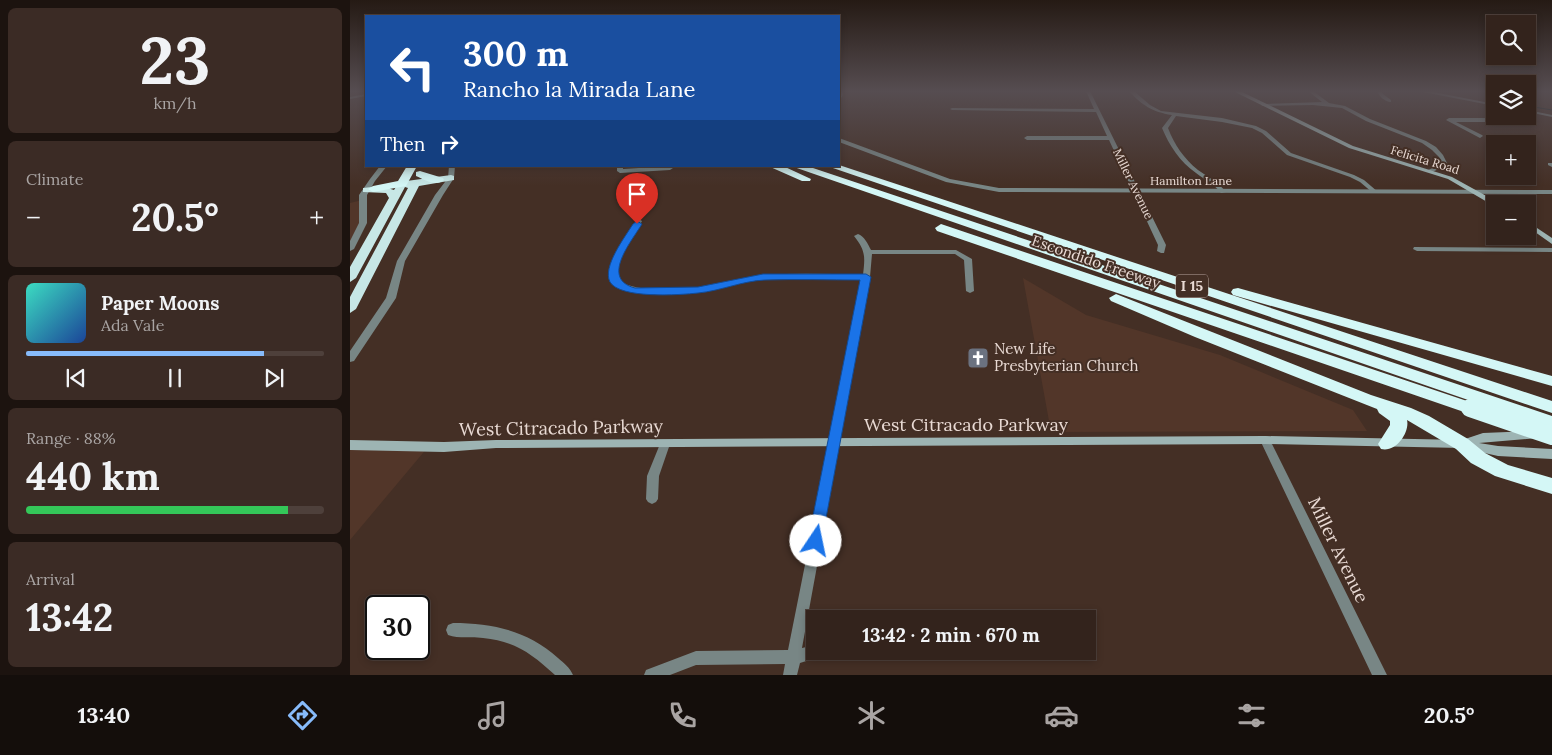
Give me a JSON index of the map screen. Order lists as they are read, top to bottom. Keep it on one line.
{"streets":{"highway":["Escondido Freeway","I 15"],"main road":["Felicita Road","West Citracado Parkway"],"street":["Hamilton Lane","Miller Avenue"]},"crossings":[["Felicita Road","Hamilton Lane"],["Hamilton Lane","Miller Avenue"],["Miller Avenue","West Citracado Parkway"],["Escondido Freeway","West Citracado Parkway"]],"places":{"church":["New Life Presbyterian Church"]},"page":{"tile":[["23","km/h"],"Climate",["Range · 88%","440 km"],["Arrival","13:42"]],"map_buttons":["+","−"],"turn":["300 m","Rancho la Mirada Lane"],"then":"Then","heat":["−","20.5°","+"],"song":["Paper Moons","Ada Vale"],"limit":"30","trip":"13:42 · 2 min · 670 m","tabs":["13:40","20.5°"]}}
